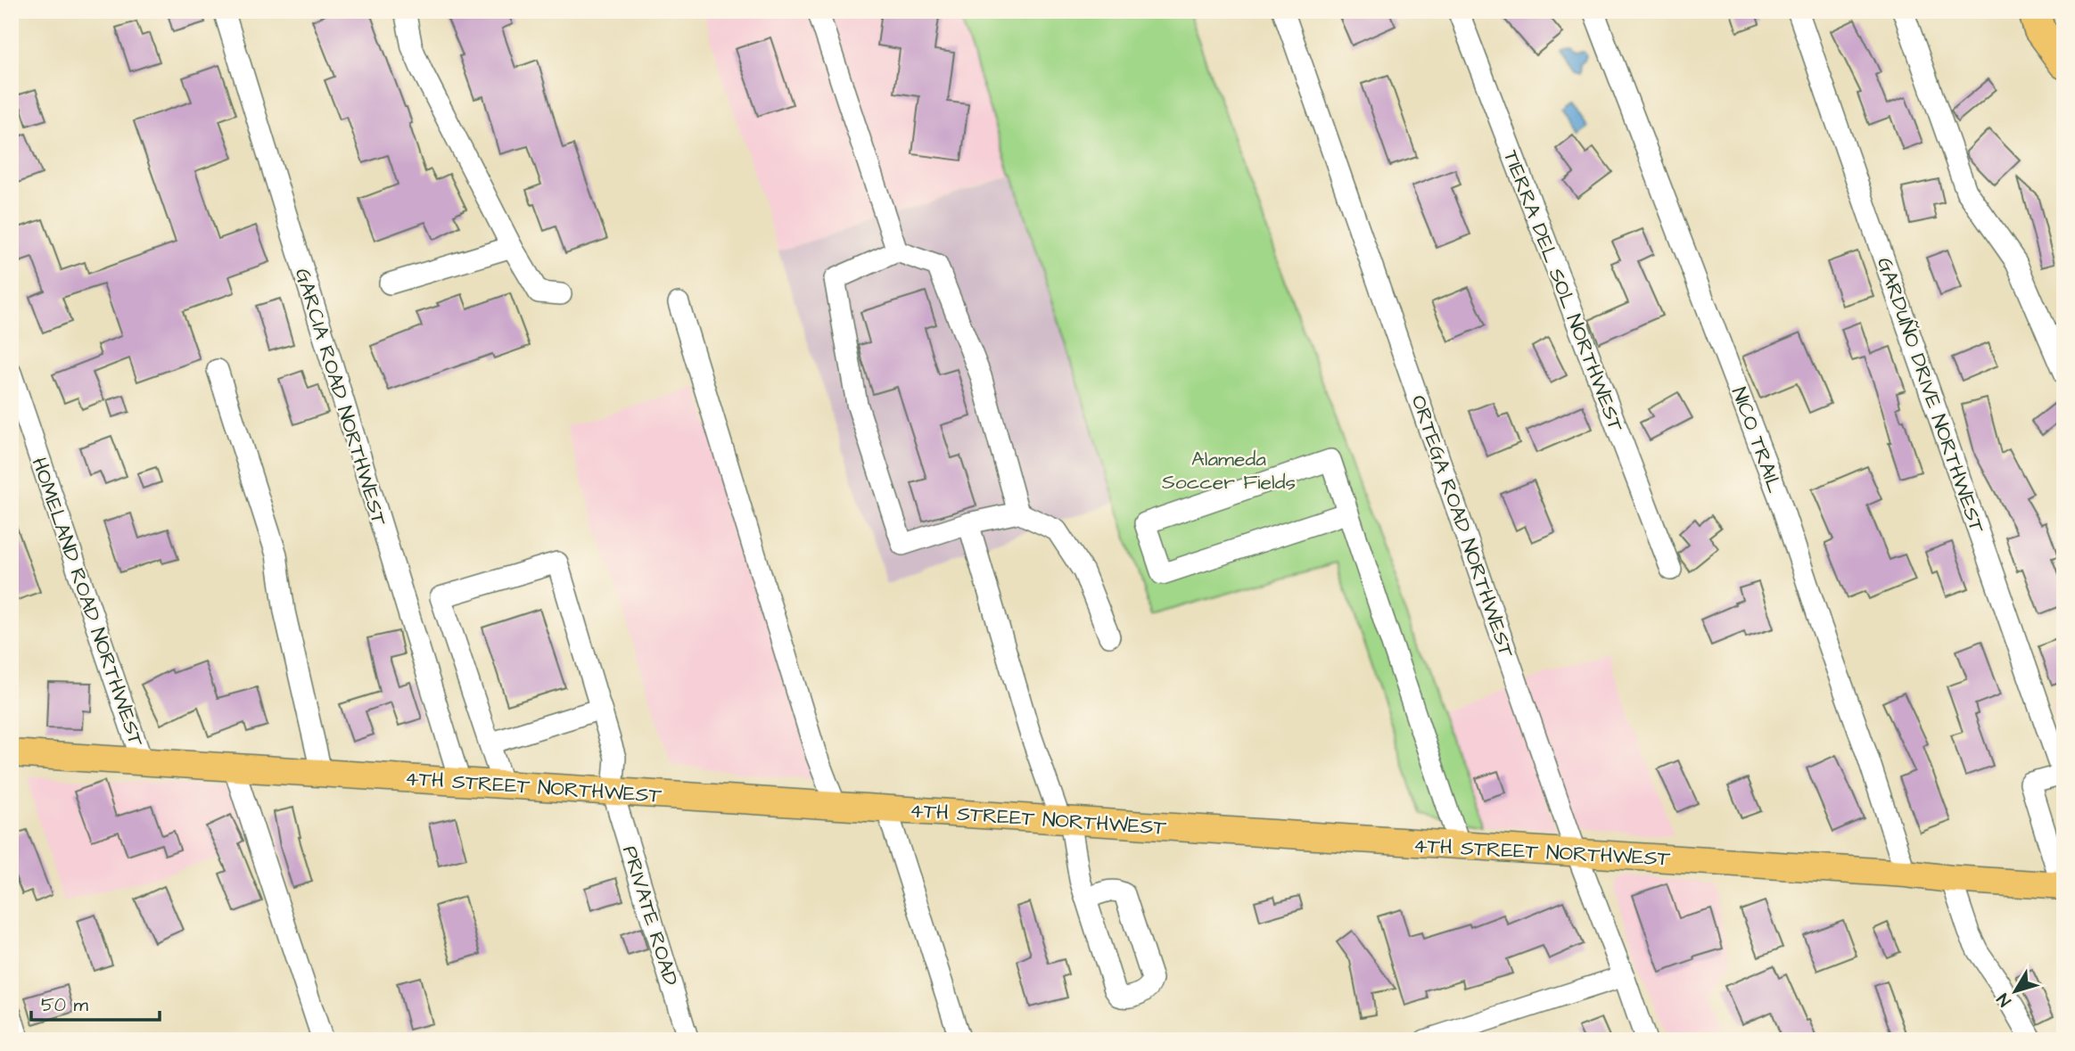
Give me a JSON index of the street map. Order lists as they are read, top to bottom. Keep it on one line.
{"streets":{"main road":["4TH STREET NORTHWEST"],"street":["TIERRA DEL SOL NORTHWEST","GARDUÑO DRIVE NORTHWEST","GARCIA ROAD NORTHWEST","NICO TRAIL","ORTEGA ROAD NORTHWEST","HOMELAND ROAD NORTHWEST","PRIVATE ROAD"]},"crossings":[["GARCIA ROAD NORTHWEST","4TH STREET NORTHWEST"],["NICO TRAIL","4TH STREET NORTHWEST"],["ORTEGA ROAD NORTHWEST","4TH STREET NORTHWEST"],["HOMELAND ROAD NORTHWEST","4TH STREET NORTHWEST"],["4TH STREET NORTHWEST","PRIVATE ROAD"]],"parks":["Alameda Soccer Fields"],"scale_bar":"50 m","north":"bottom left"}
